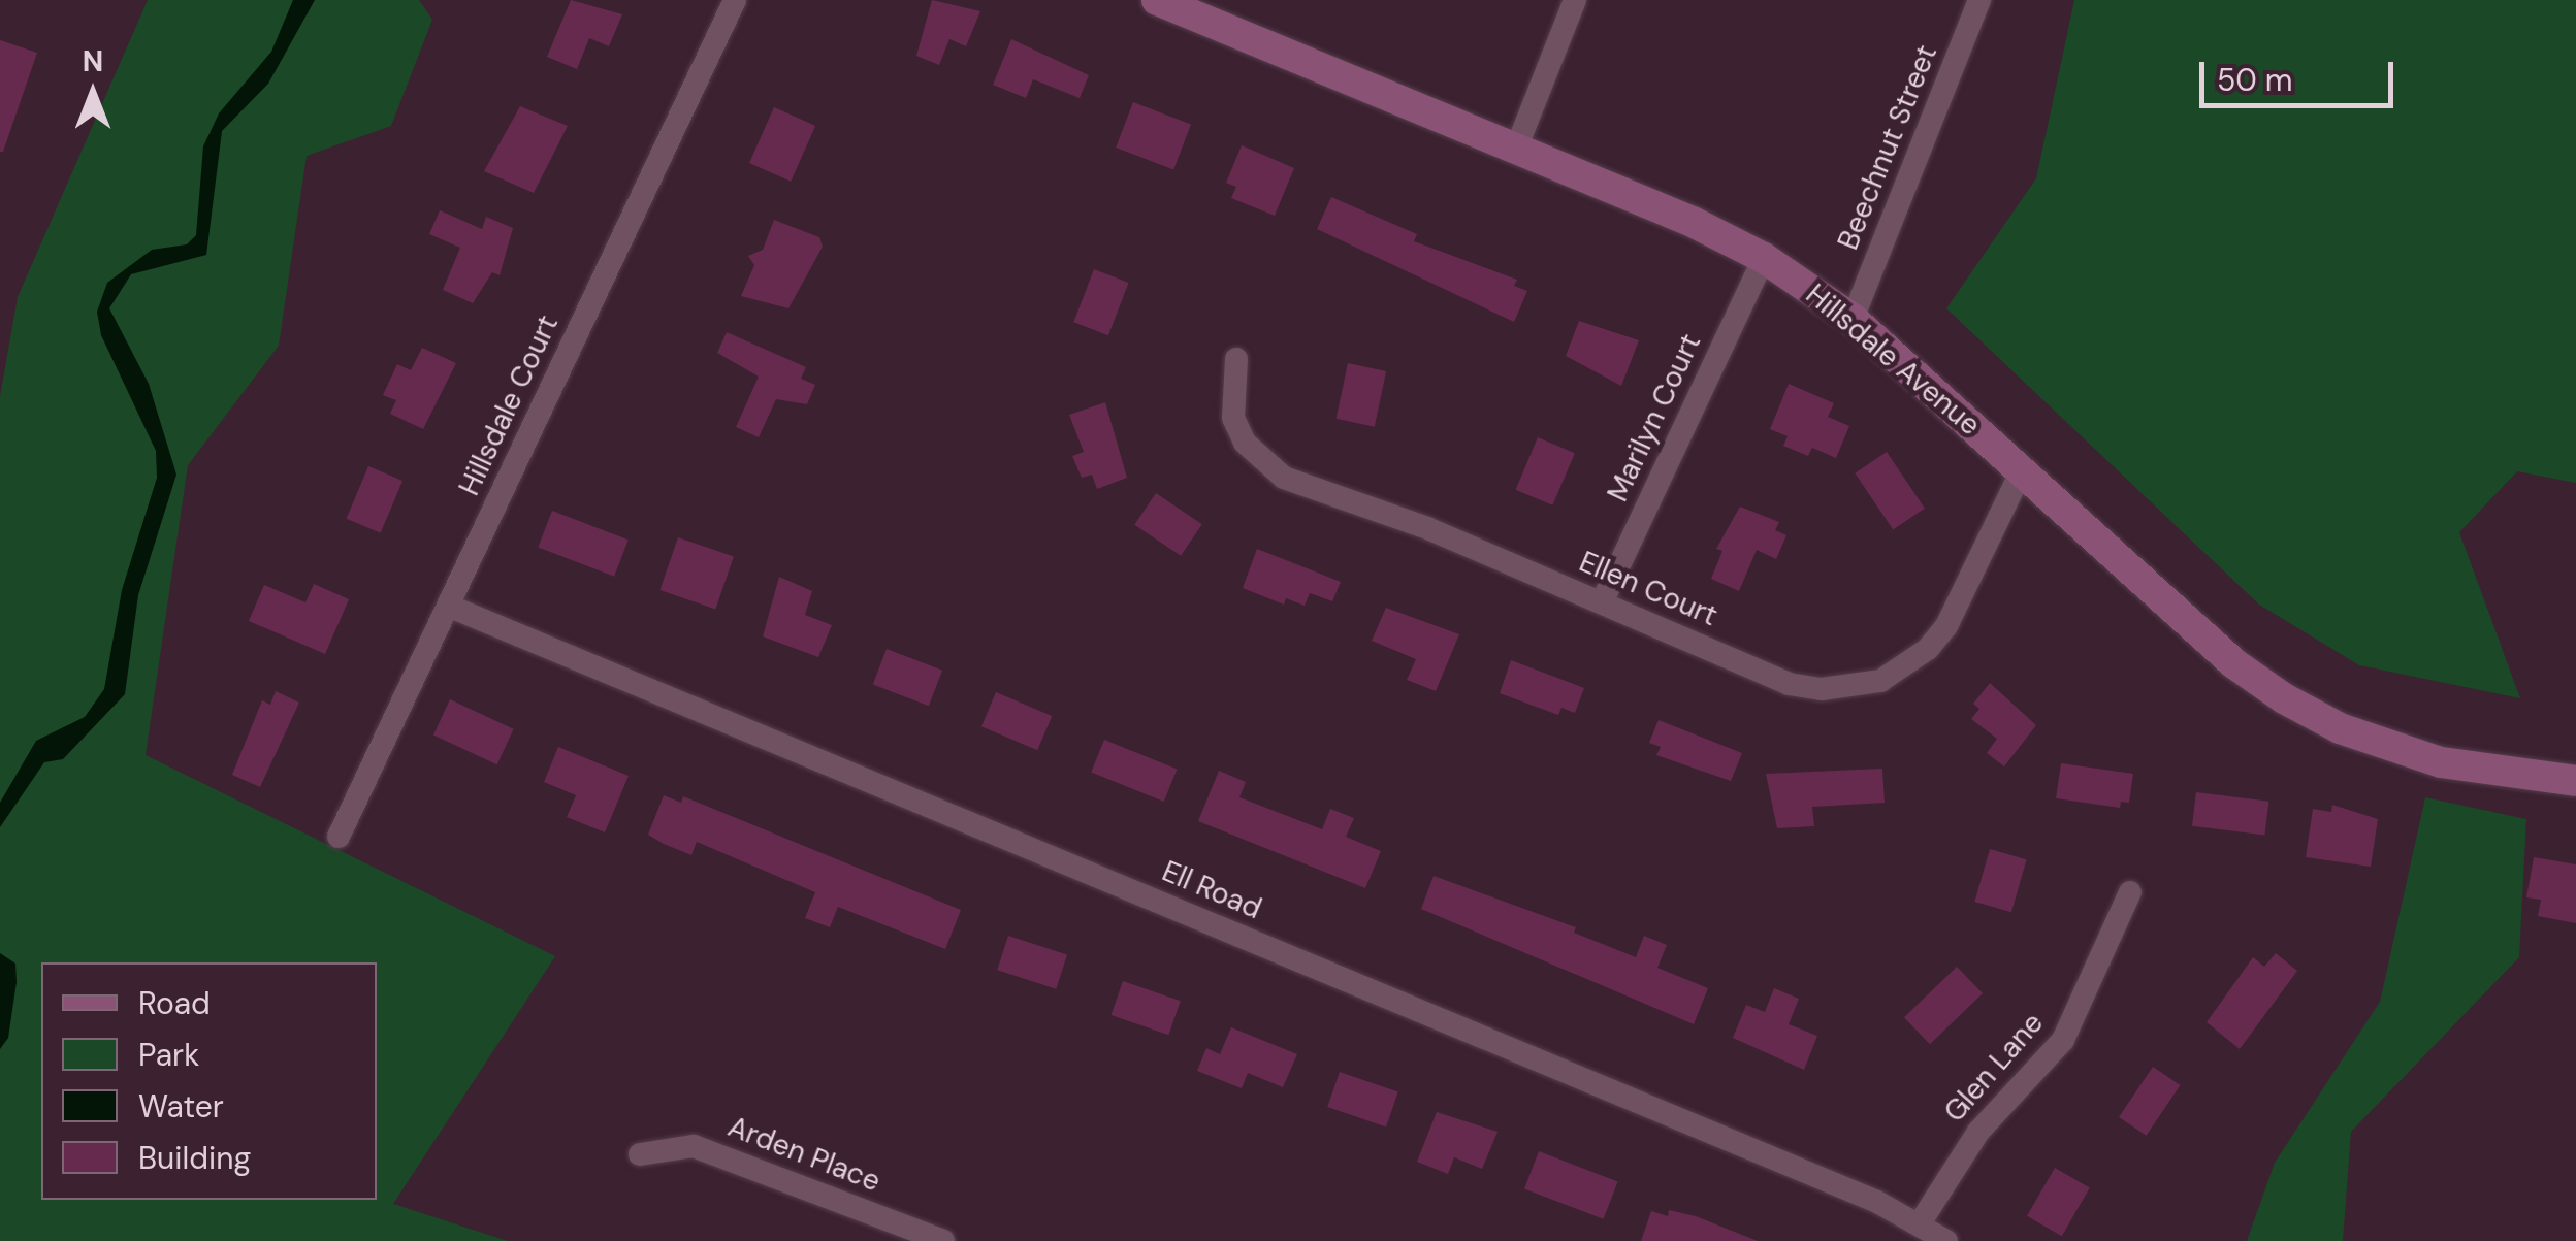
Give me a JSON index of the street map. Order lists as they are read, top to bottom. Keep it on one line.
{"streets":{"street":["Beechnut Street","Hillsdale Avenue","Hillsdale Court","Marilyn Court","Ellen Court","Ell Road","Glen Lane","Arden Place"]},"crossings":[["Beechnut Street","Hillsdale Avenue"],["Hillsdale Avenue","Marilyn Court"],["Hillsdale Avenue","Ellen Court"],["Hillsdale Court","Ell Road"],["Marilyn Court","Ellen Court"],["Ell Road","Glen Lane"]],"legend":["Road","Park","Water","Building"],"scale_bar":"50 m","north":"top"}
